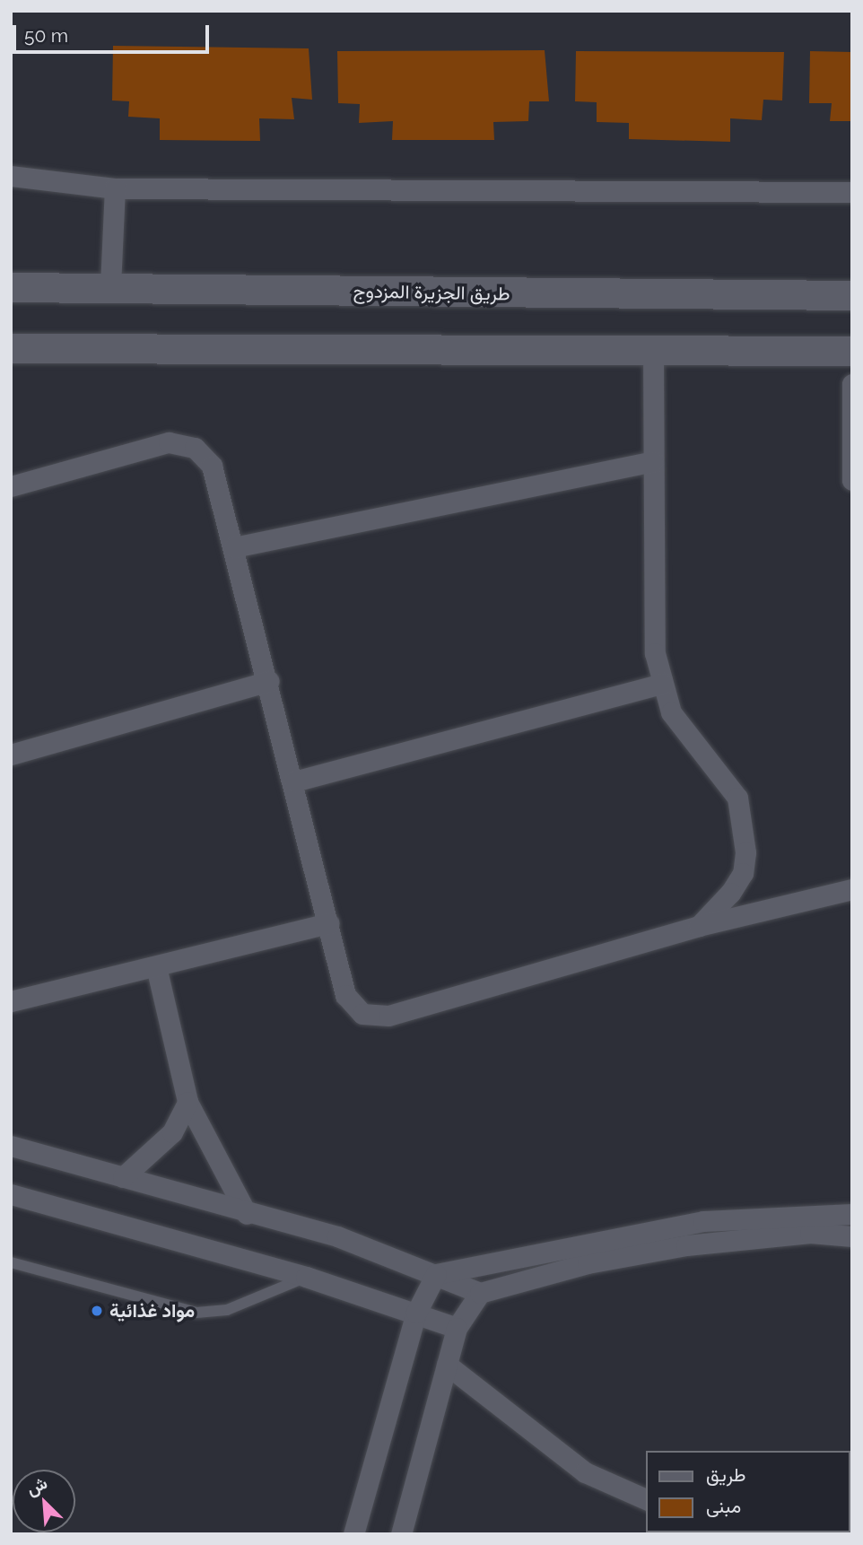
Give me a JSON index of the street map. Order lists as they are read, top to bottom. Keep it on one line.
{"streets":{"main road":["طريق الجزيرة المزدوج"]},"places":["مواد غذائية"],"legend":["طريق","مبنى"],"scale_bar":"50 m","north":"top left"}
